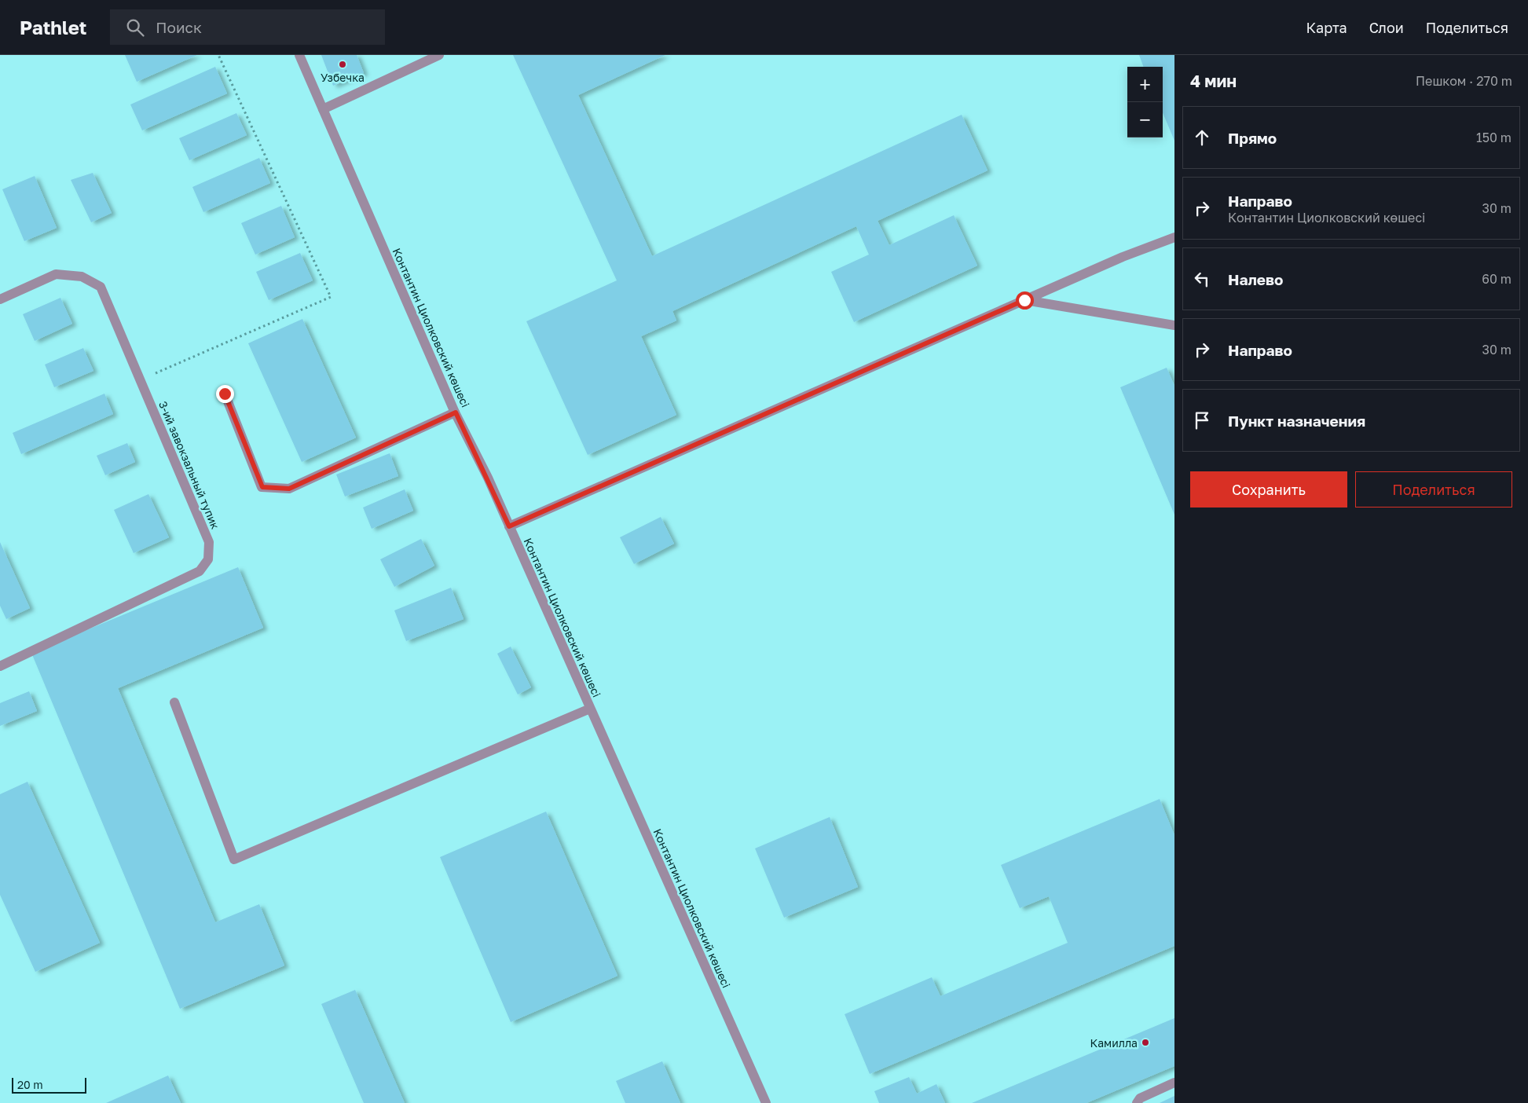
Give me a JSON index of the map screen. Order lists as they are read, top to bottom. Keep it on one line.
{"streets":{"street":["Контантин Циолковский көшесі","3-ий завокзальный тупик"]},"places":["Узбечка","Камилла"],"scale_bar":"20 m","page":{"header":"Pathlet","search":"Поиск","nav":["Карта","Слои","Поделиться"],"heading":["4 мин","Пешком · 270 m"],"map_buttons":["+","−"],"list":[["Прямо","150 m"],["Направо","Контантин Циолковский көшесі","30 m"],["Налево","60 m"],["Направо","30 m"],"Пункт назначения"],"buttons":["Сохранить","Поделиться"],"scale":"20 m"}}
